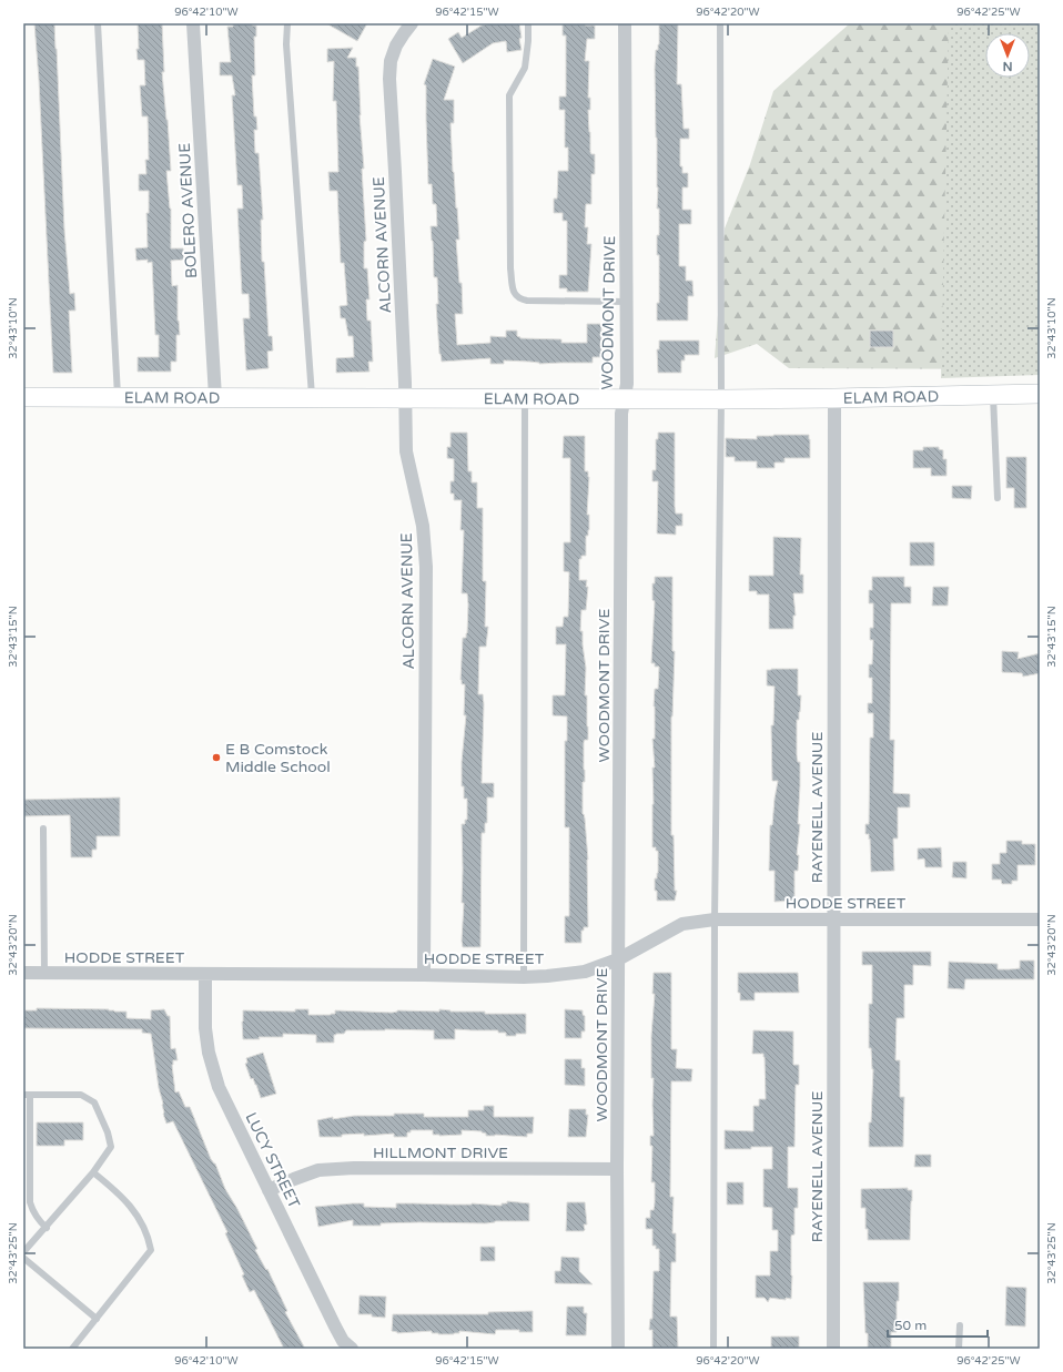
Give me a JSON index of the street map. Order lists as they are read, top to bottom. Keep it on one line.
{"streets":{"street":["BOLERO AVENUE","ALCORN AVENUE","WOODMONT DRIVE","ELAM ROAD","RAYENELL AVENUE","HODDE STREET","HILLMONT DRIVE","LUCY STREET"]},"crossings":[["BOLERO AVENUE","ELAM ROAD"],["ALCORN AVENUE","ELAM ROAD"],["ALCORN AVENUE","HODDE STREET"],["WOODMONT DRIVE","ELAM ROAD"],["WOODMONT DRIVE","HODDE STREET"],["WOODMONT DRIVE","HILLMONT DRIVE"],["ELAM ROAD","RAYENELL AVENUE"],["RAYENELL AVENUE","HODDE STREET"],["HODDE STREET","LUCY STREET"],["HILLMONT DRIVE","LUCY STREET"]],"places":["E B Comstock Middle School"],"scale_bar":"50 m","north":"bottom","coordinates":["96°42'10\"W","96°42'15\"W","96°42'20\"W","96°42'25\"W","32°43'10\"N","32°43'15\"N","32°43'20\"N","32°43'25\"N"]}
